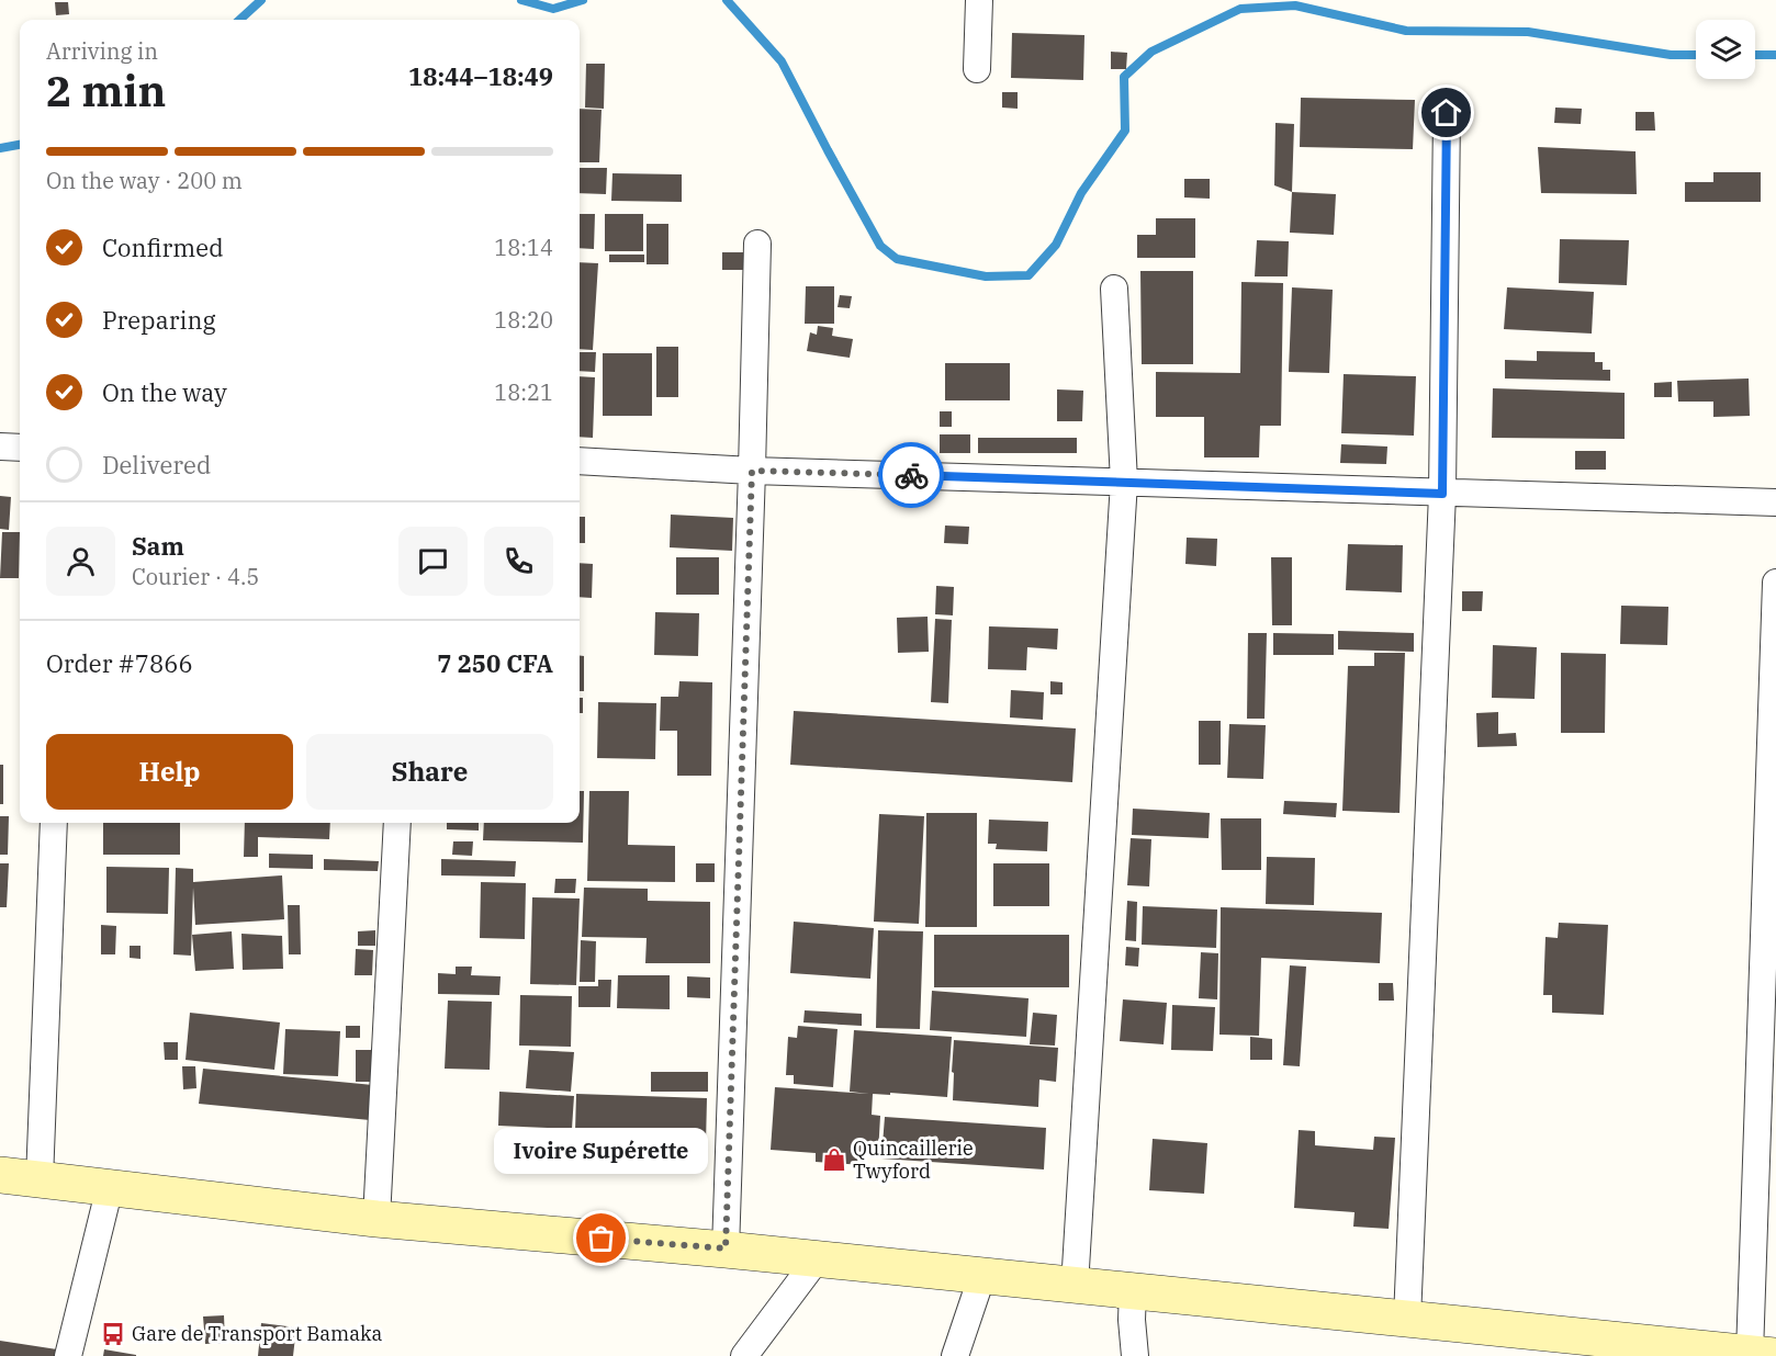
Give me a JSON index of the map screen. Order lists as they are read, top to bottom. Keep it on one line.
{"places":{"shop":["Quincaillerie Twyford"],"other":["Ivoire Supérette"],"bus stop":["Gare de Transport Bamaka"]},"page":{"heading":["2 min","Arriving in","18:44–18:49"],"panel":["Sam","Courier · 4.5","Order #7866","7 250 CFA"],"bar":"On the way · 200 m","list":[["Confirmed","18:14"],["Preparing","18:20"],["On the way","18:21"],"Delivered"],"buttons":["Help","Share"],"bubble":"Ivoire Supérette"}}
